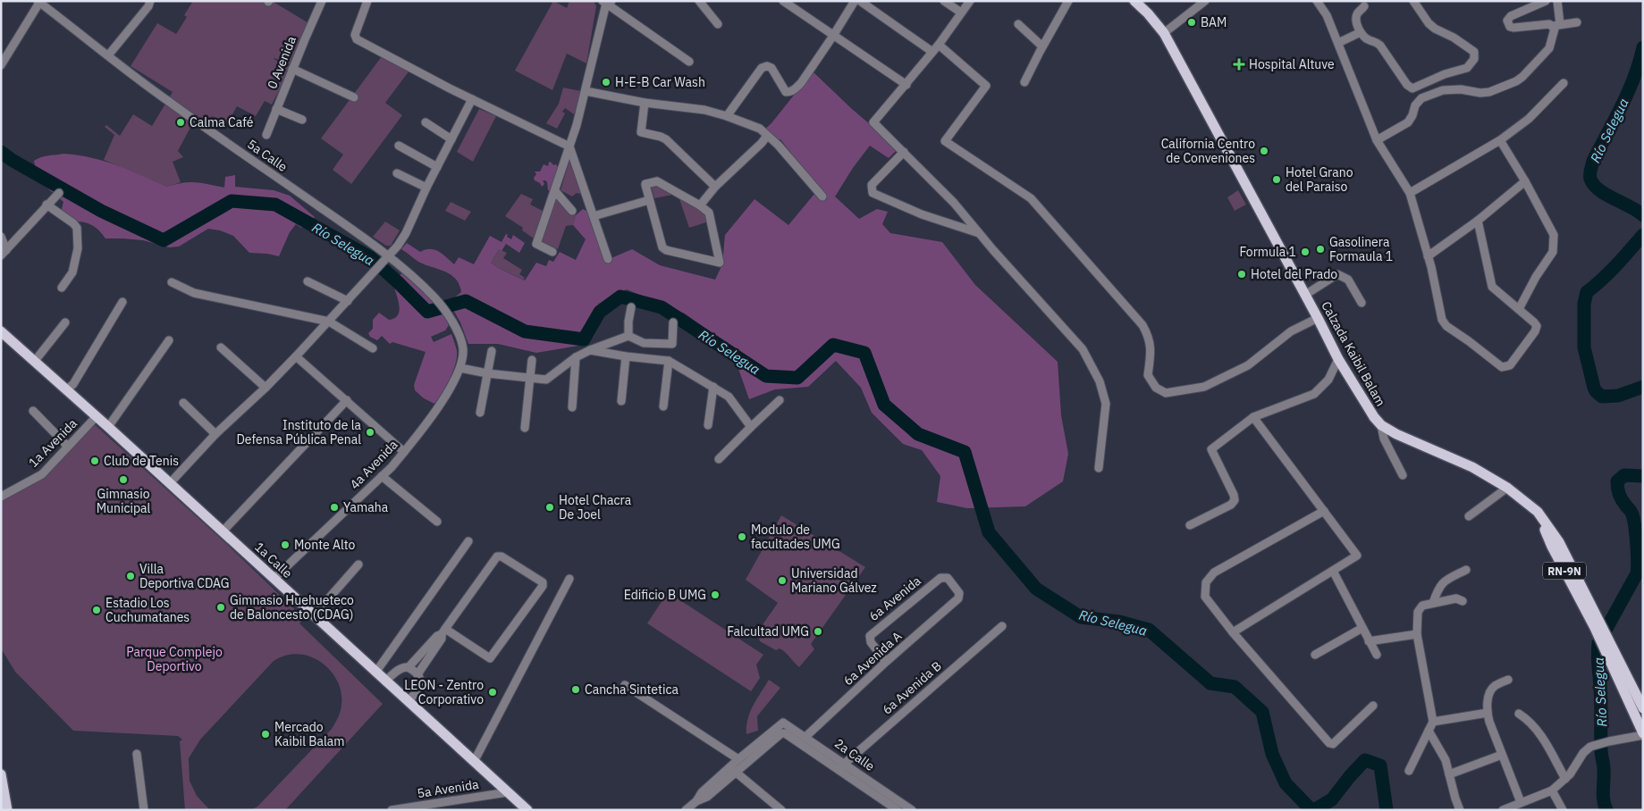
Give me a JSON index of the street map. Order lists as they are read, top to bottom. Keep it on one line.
{"streets":{"main road":["Calzada Kaibil Balam","1a Calle","RN-9N"],"street":["0 Avenida","5a Calle","1a Avenida","4a Avenida","6a Avenida","6a Avenida A","6a Avenida B","2a Calle","5a Avenida"]},"crossings":[["5a Calle","4a Avenida"],["1a Avenida","1a Calle"],["4a Avenida","1a Calle"],["1a Calle","5a Avenida"],["6a Avenida","6a Avenida A"],["6a Avenida A","2a Calle"],["6a Avenida B","2a Calle"]],"water":["Río Selegua"],"parks":["Parque Complejo Deportivo"],"places":{"other":["BAM","H-E-B Car Wash","Calma Café","California Centro de Conveniones","Hotel Grano del Paraiso","Gasolinera Formaula 1","Formula 1","Hotel del Prado","Instituto de la Defensa Pública Penal","Club de Tenis","Gimnasio Municipal","Yamaha","Hotel Chacra De Joel","Modulo de facultades UMG","Monte Alto","Villa Deportiva CDAG","Universidad Mariano Gálvez","Edificio B UMG","Gimnasio Huehueteco de Baloncesto (CDAG)","Estadio Los Cuchumatanes","Falcultad UMG","Cancha Sintetica","LEON - Zentro Corporativo","Mercado Kaibil Balam"],"health":["Hospital Altuve"]}}
